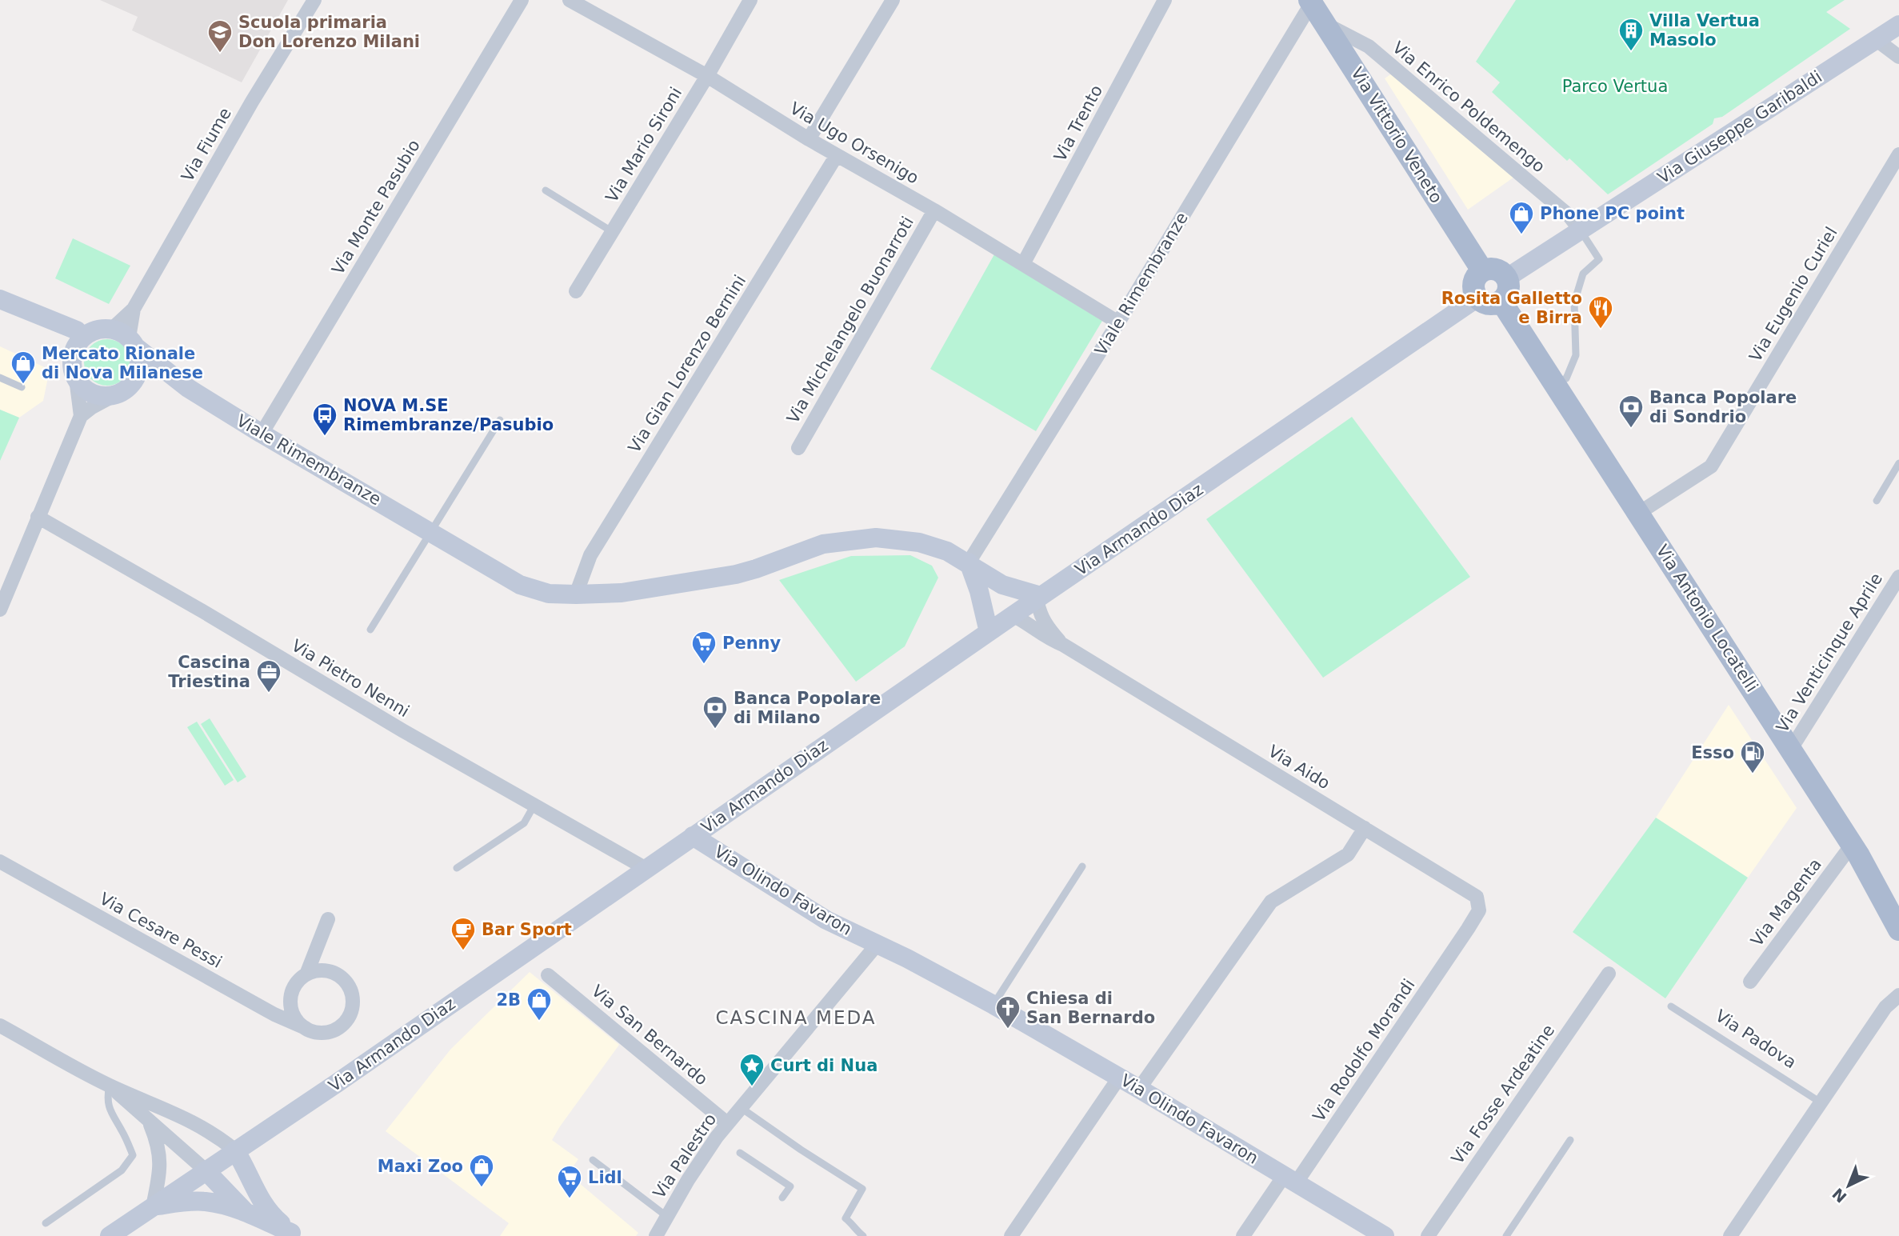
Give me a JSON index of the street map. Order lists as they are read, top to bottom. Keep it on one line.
{"streets":{"main road":["Via Vittorio Veneto","Via Antonio Locatelli"],"street":["Via Enrico Poldemengo","Via Trento","Via Giuseppe Garibaldi","Via Ugo Orsenigo","Via Fiume","Via Mario Sironi","Via Monte Pasubio","Viale Rimembranze","Via Eugenio Curiel","Via Michelangelo Buonarroti","Via Gian Lorenzo Bernini","Via Armando Diaz","Via Venticinque Aprile","Via Pietro Nenni","Via Aido","Via Olindo Favaron","Via Magenta","Via Cesare Pessi","Via San Bernardo","Via Rodolfo Morandi","Via Fosse Ardeatine","Via Palestro"],"lane":["Via Padova"]},"crossings":[["Via Enrico Poldemengo","Via Giuseppe Garibaldi"],["Via Enrico Poldemengo","Via Vittorio Veneto"],["Via Trento","Via Ugo Orsenigo"],["Via Giuseppe Garibaldi","Via Vittorio Veneto"],["Via Giuseppe Garibaldi","Via Armando Diaz"],["Via Giuseppe Garibaldi","Via Antonio Locatelli"],["Via Vittorio Veneto","Viale Rimembranze"],["Via Vittorio Veneto","Via Armando Diaz"],["Via Vittorio Veneto","Via Antonio Locatelli"],["Via Ugo Orsenigo","Via Mario Sironi"],["Via Ugo Orsenigo","Viale Rimembranze"],["Via Ugo Orsenigo","Via Michelangelo Buonarroti"],["Via Ugo Orsenigo","Via Gian Lorenzo Bernini"],["Via Fiume","Viale Rimembranze"],["Via Monte Pasubio","Viale Rimembranze"],["Viale Rimembranze","Via Gian Lorenzo Bernini"],["Viale Rimembranze","Via Armando Diaz"],["Viale Rimembranze","Via Aido"],["Via Eugenio Curiel","Via Antonio Locatelli"],["Via Armando Diaz","Via Antonio Locatelli"],["Via Armando Diaz","Via Pietro Nenni"],["Via Armando Diaz","Via Aido"],["Via Armando Diaz","Via Olindo Favaron"],["Via Antonio Locatelli","Via Venticinque Aprile"],["Via Antonio Locatelli","Via Magenta"],["Via Aido","Via Rodolfo Morandi"],["Via Olindo Favaron","Via Rodolfo Morandi"],["Via Olindo Favaron","Via Palestro"],["Via San Bernardo","Via Palestro"]],"districts":["CASCINA MEDA"],"parks":["Parco Vertua"],"places":{"building":["Villa Vertua Masolo"],"school or university":["Scuola primaria Don Lorenzo Milani"],"shop":["Phone PC point","Mercato Rionale di Nova Milanese","2B","Maxi Zoo"],"restaurant":["Rosita Galletto e Birra"],"bank":["Banca Popolare di Sondrio","Banca Popolare di Milano"],"bus stop":["NOVA M.SE Rimembranze/Pasubio"],"supermarket":["Penny","Lidl"],"office":["Cascina Triestina"],"fuel station":["Esso"],"cafe":["Bar Sport"],"church":["Chiesa di San Bernardo"],"place":["Curt di Nua"]},"north":"bottom left"}
